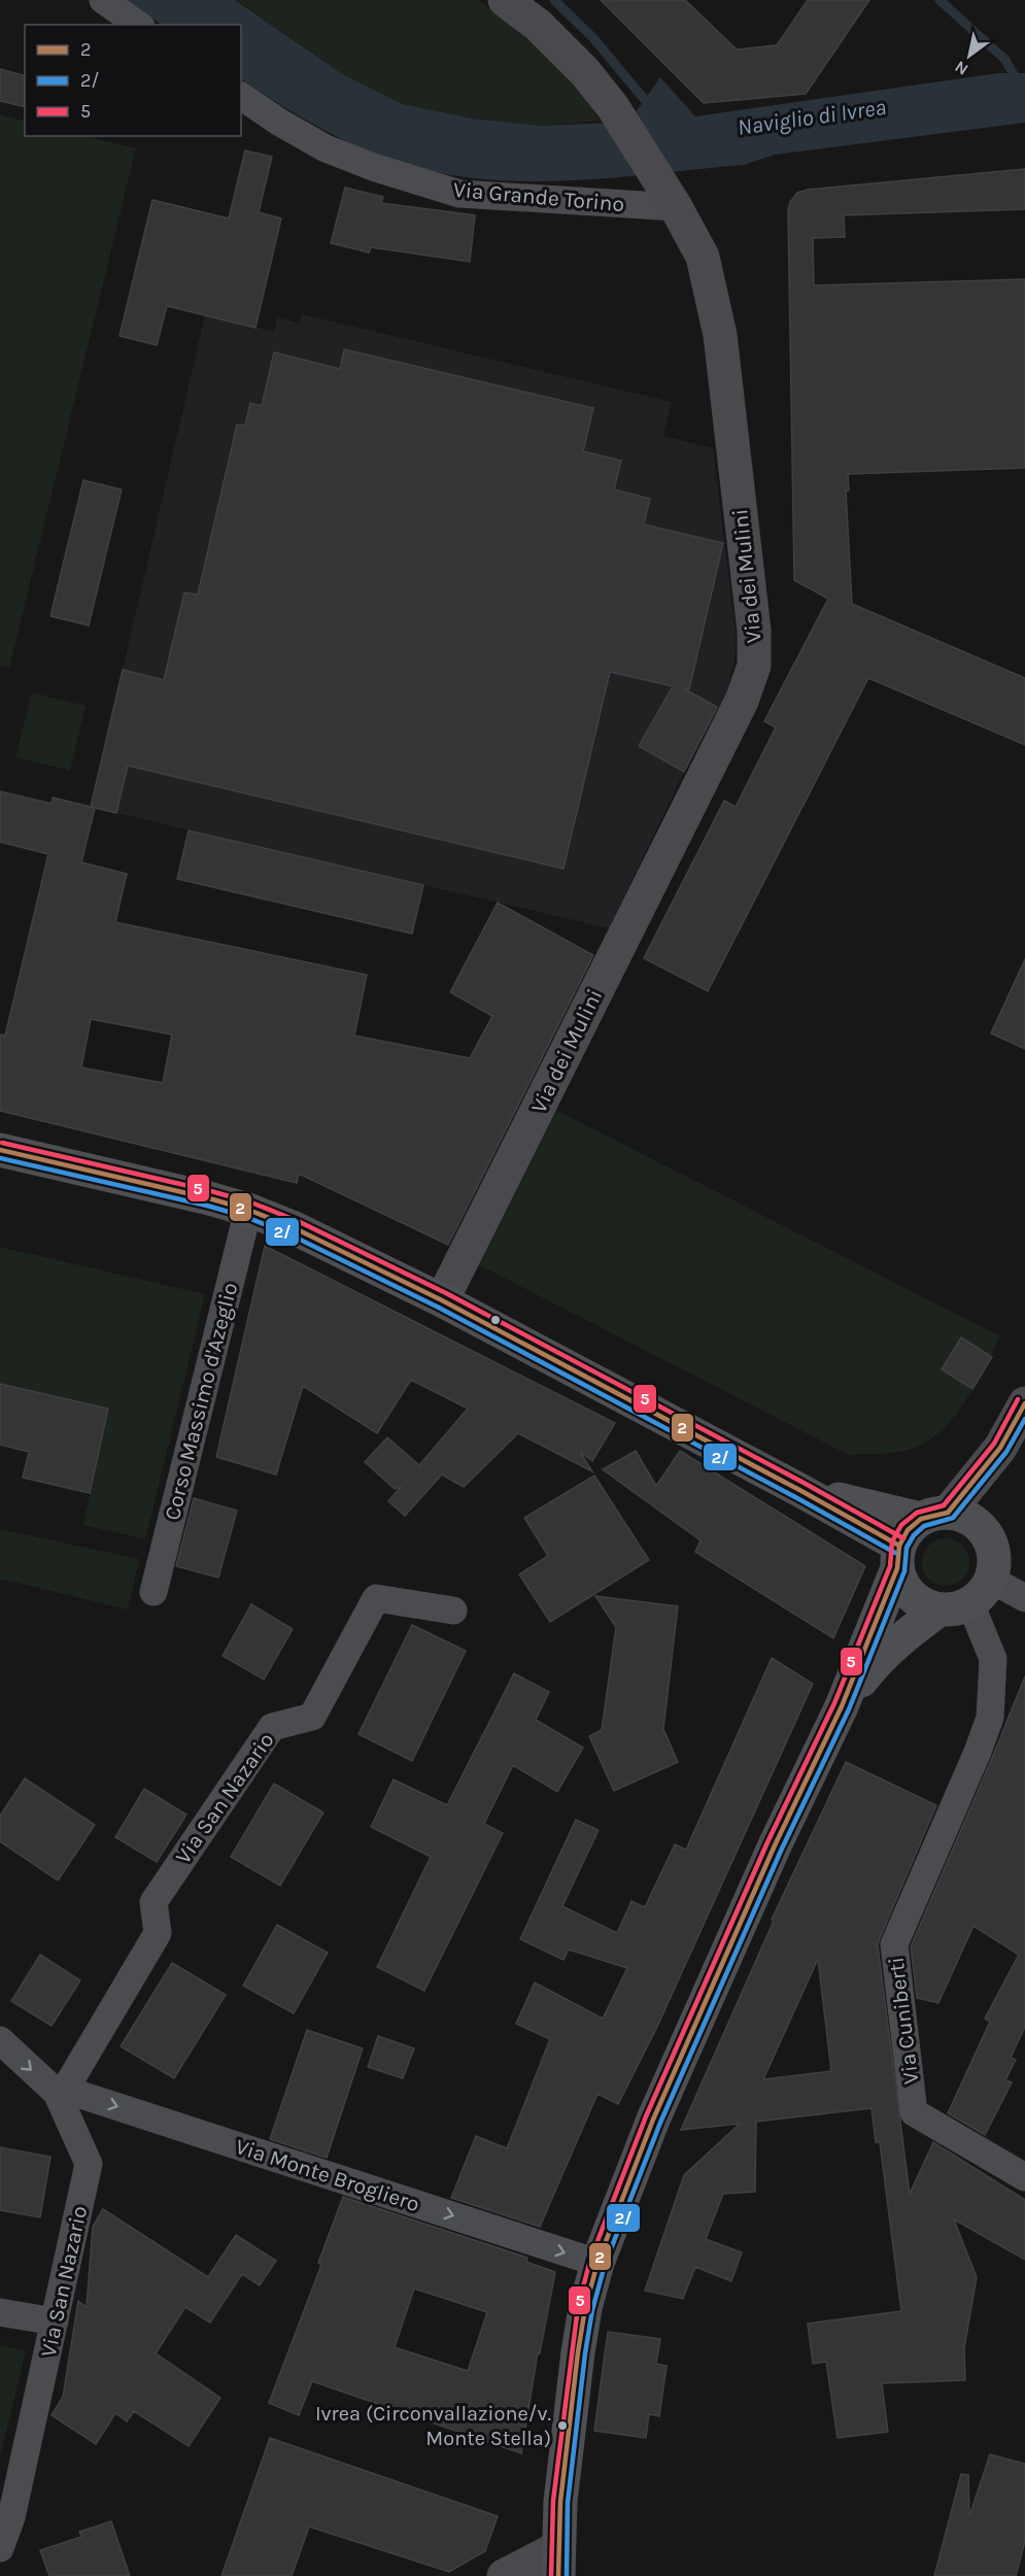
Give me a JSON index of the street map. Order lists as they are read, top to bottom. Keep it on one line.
{"streets":{"street":["Via Grande Torino","Via dei Mulini","Corso Massimo d'Azeglio","Via San Nazario","Via Cuniberti","Via Monte Brogliero"]},"crossings":[["Via Grande Torino","Via dei Mulini"],["Via San Nazario","Via Monte Brogliero"]],"one_way":["Via Monte Brogliero"],"water":["Naviglio di Ivrea"],"places":["Ivrea (Circonvallazione/v. Monte Stella)"],"lines":["transit line 5","transit line 2","transit line 2/"],"legend":["2","2/","5"],"north":"bottom left"}
